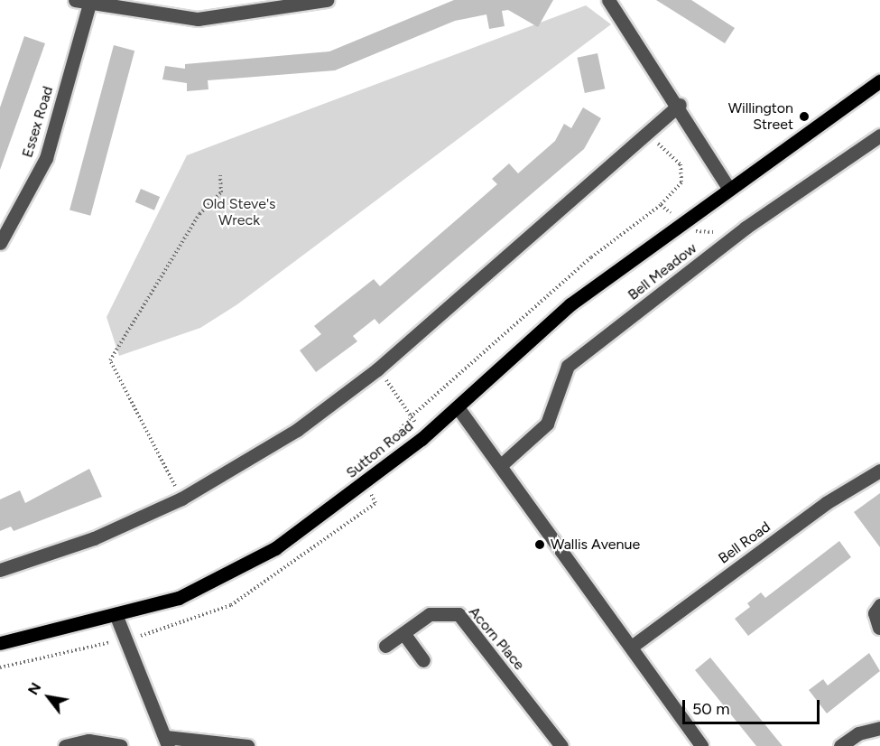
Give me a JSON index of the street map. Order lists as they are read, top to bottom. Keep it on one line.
{"streets":{"main road":["Sutton Road"],"street":["Essex Road","Bell Meadow","Bell Road","Acorn Place"]},"parks":["Old Steve's Wreck"],"places":["Willington Street","Wallis Avenue"],"scale_bar":"50 m","north":"top left"}
